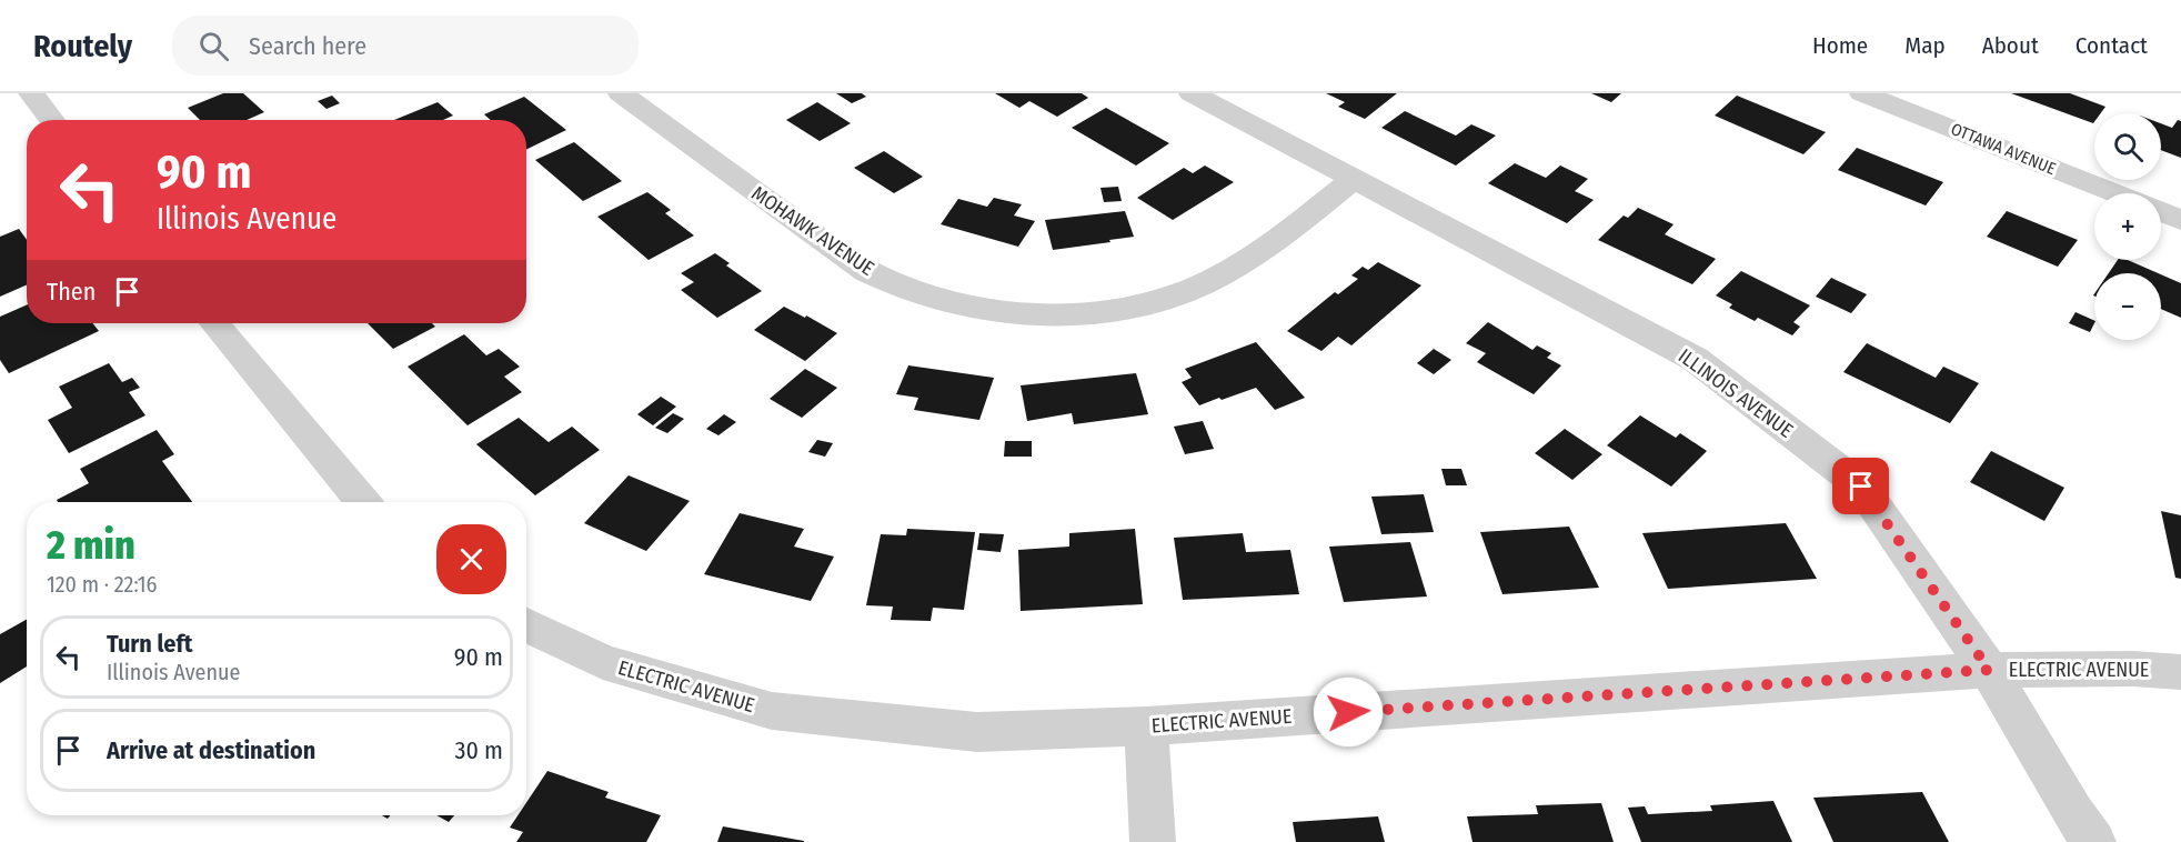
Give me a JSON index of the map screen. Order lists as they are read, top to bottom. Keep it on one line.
{"streets":{"street":["OTTAWA AVENUE","MOHAWK AVENUE","ILLINOIS AVENUE","ELECTRIC AVENUE"]},"crossings":[["MOHAWK AVENUE","ILLINOIS AVENUE"],["ILLINOIS AVENUE","ELECTRIC AVENUE"]],"page":{"header":"Routely","search":"Search here","nav":["Home","Map","About","Contact"],"map_buttons":["+","−"],"turn":["90 m","Illinois Avenue"],"then":"Then","heading":["2 min","120 m · 22:16"],"list":[{"name":"Turn left","note":"Illinois Avenue","value":"90 m"},{"name":"Arrive at destination","value":"30 m"}]}}
